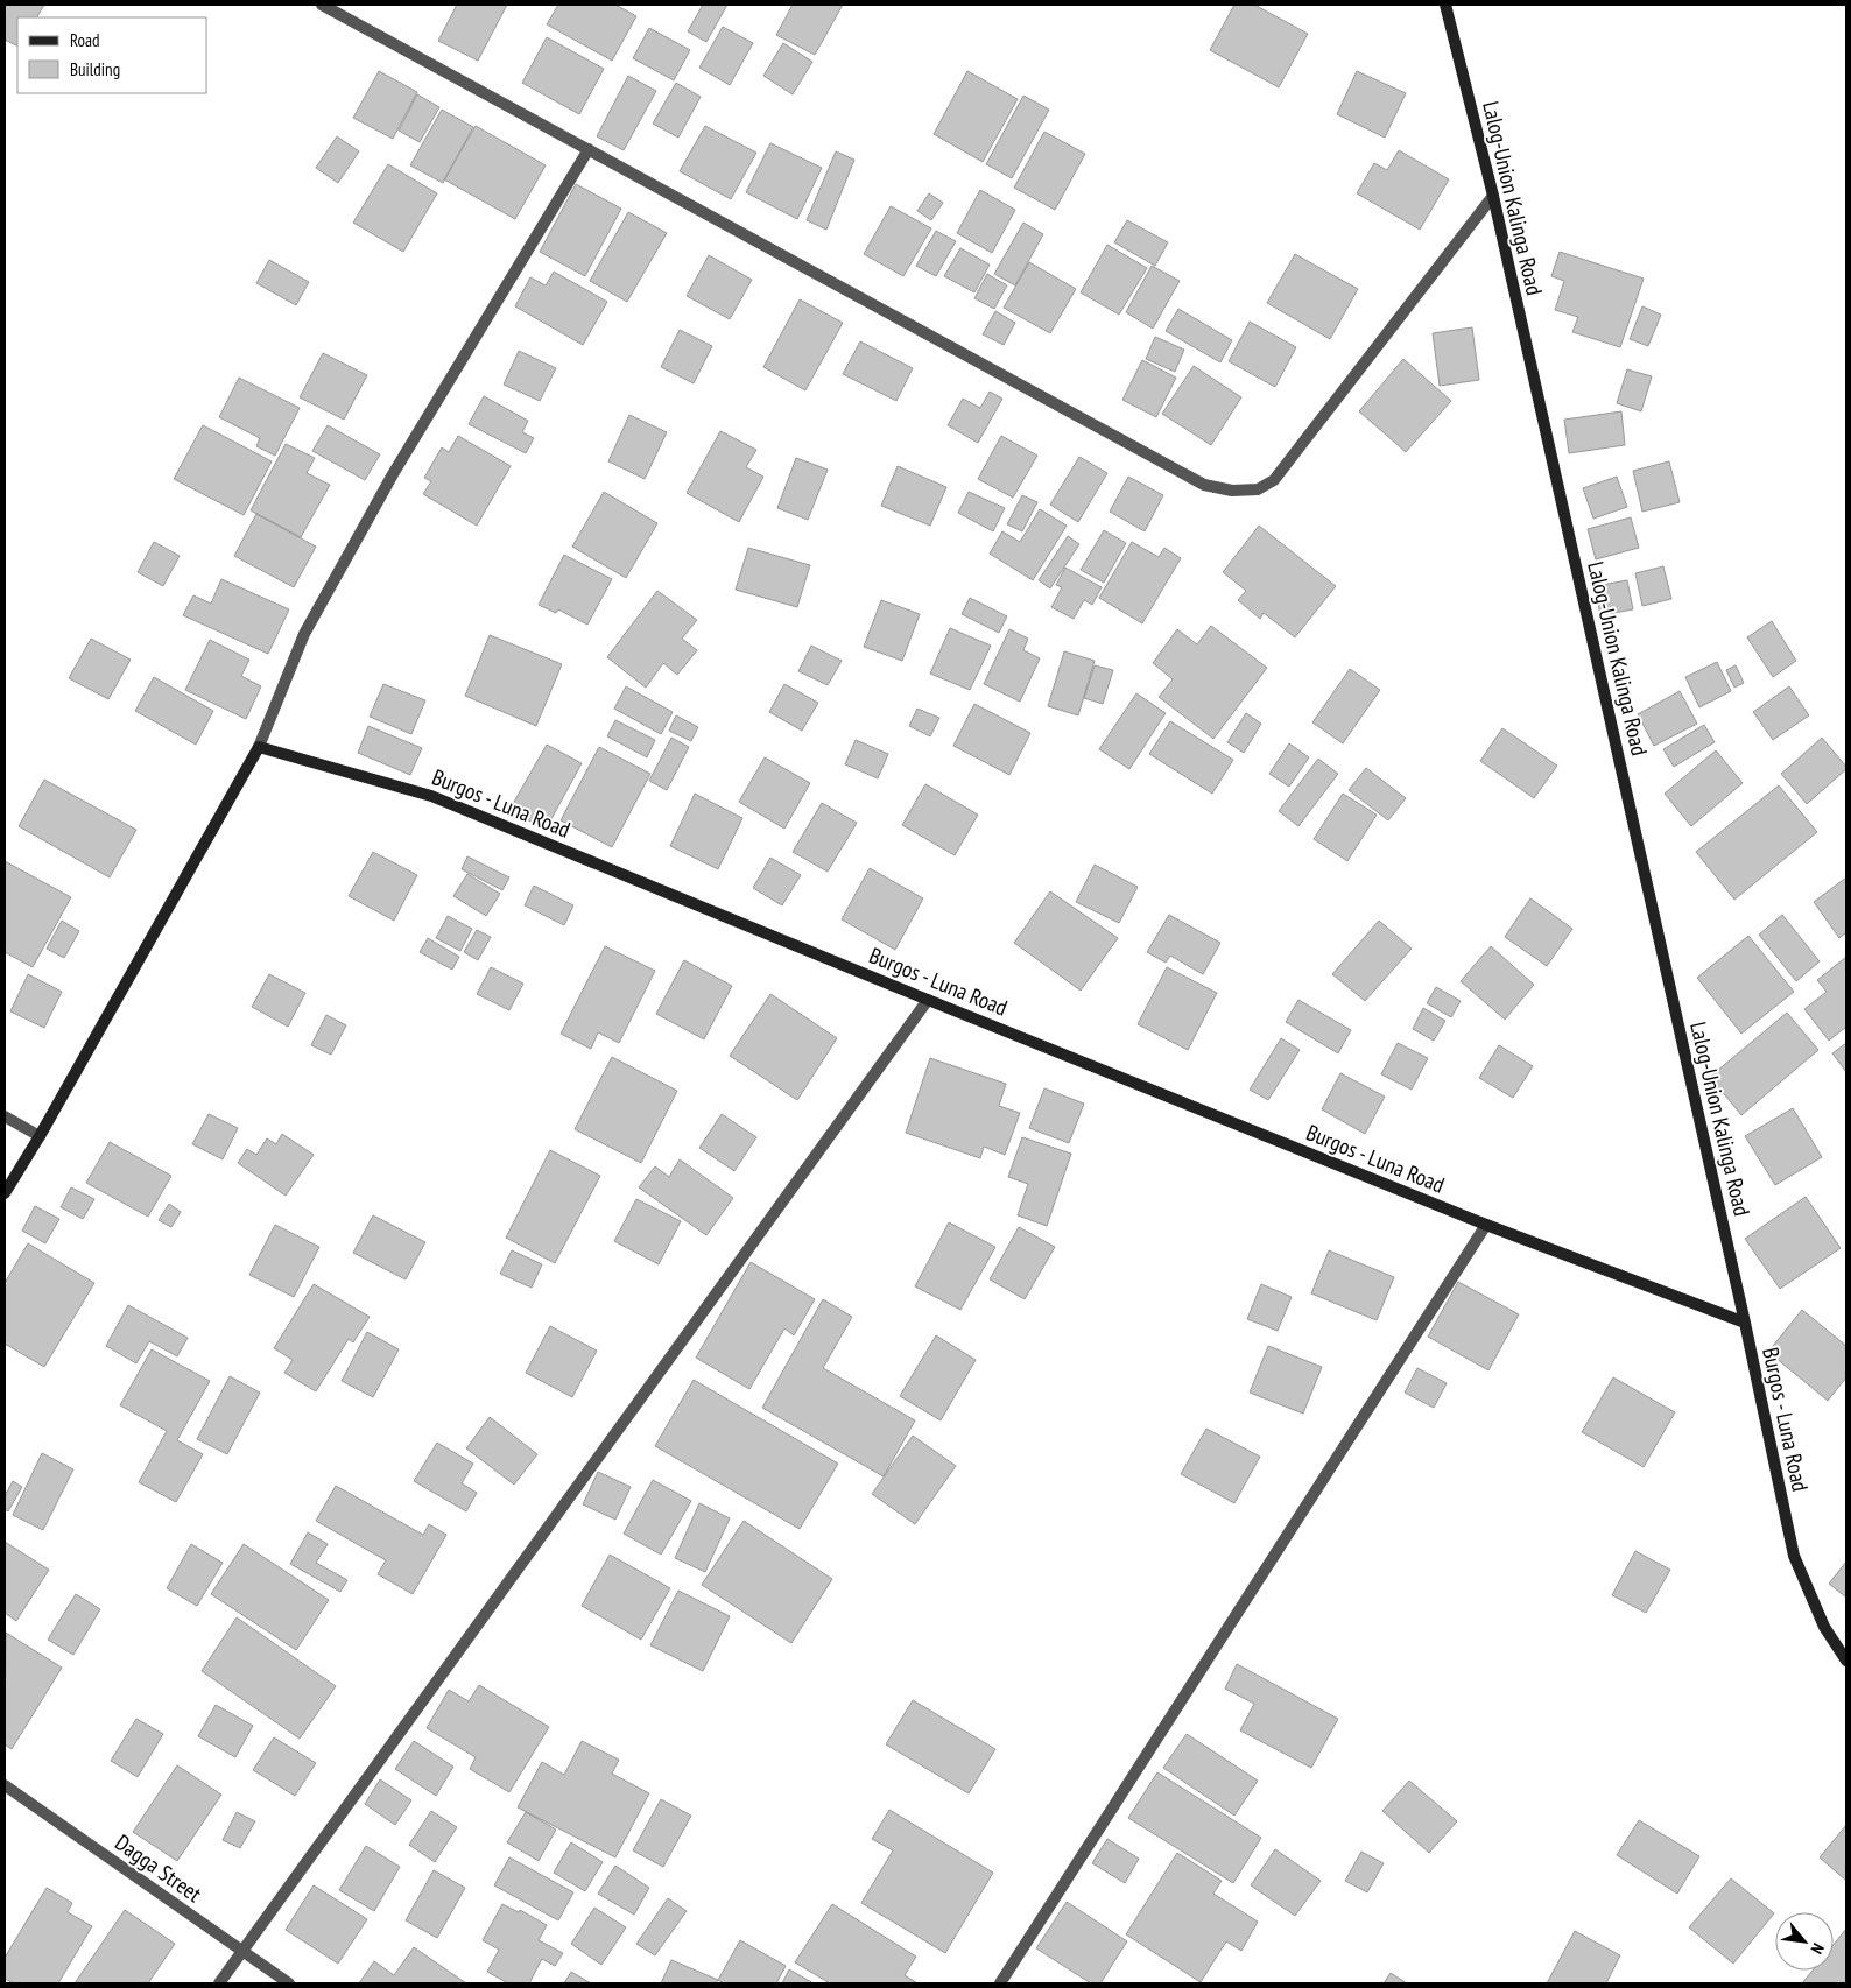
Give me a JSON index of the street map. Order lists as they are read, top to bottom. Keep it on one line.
{"streets":{"main road":["Lalog-Union Kalinga Road","Burgos - Luna Road"],"street":["Dagga Street"]},"crossings":[["Lalog-Union Kalinga Road","Burgos - Luna Road"]],"legend":["Road","Building"],"north":"bottom right"}
